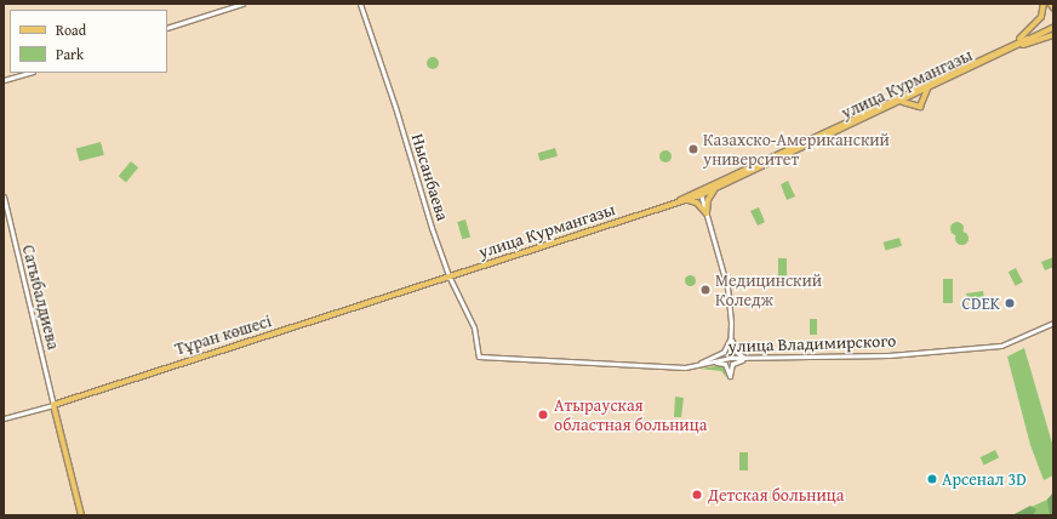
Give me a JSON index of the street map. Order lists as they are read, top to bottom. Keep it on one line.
{"streets":{"main road":["улица Курмангазы","Тұран көшесі"],"street":["Нысанбаева","Сатыбалдиева","улица Владимирского"]},"crossings":[["улица Курмангазы","Нысанбаева"],["улица Курмангазы","Тұран көшесі"],["Нысанбаева","Тұран көшесі"],["Нысанбаева","улица Владимирского"],["Сатыбалдиева","Тұран көшесі"]],"places":["Казахско-Американский университет","Медицинский Коледж","CDEK","Атырауская областная больница","Арсенал 3D","Детская больница"],"legend":["Road","Park"]}
